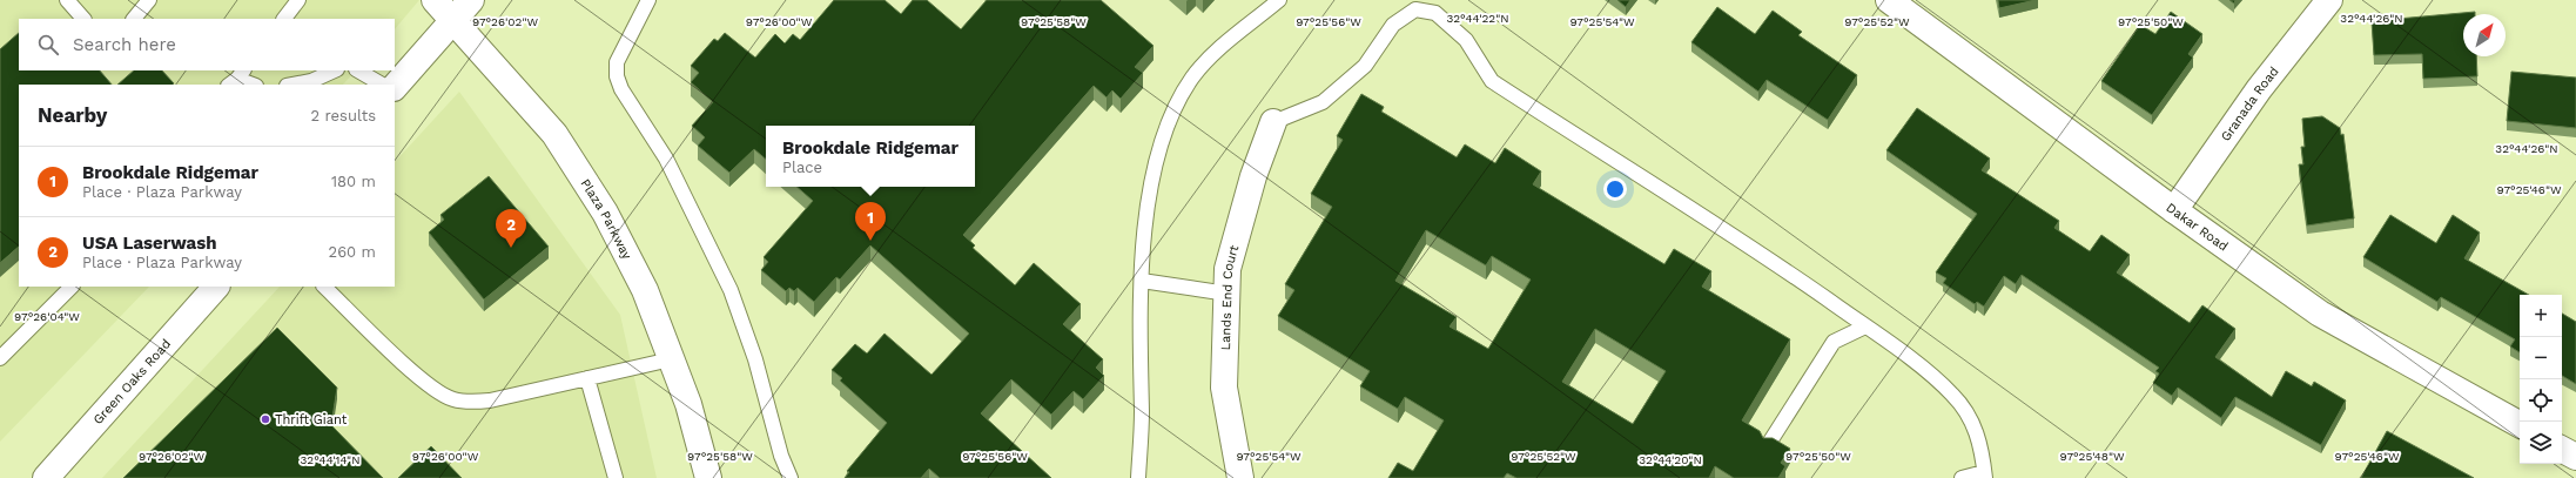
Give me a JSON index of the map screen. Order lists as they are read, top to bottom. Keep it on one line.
{"streets":{"street":["Granada Road","Plaza Parkway","Dakar Road","Lands End Court","Green Oaks Road"]},"crossings":[["Granada Road","Dakar Road"]],"places":["Thrift Giant"],"north":"top right","page":{"search":"Search here","heading":["Nearby","2 results"],"popup":["Brookdale Ridgemar","Place"],"list":[{"mark":"1","name":"Brookdale Ridgemar","note":"Place · Plaza Parkway","value":"180 m"},{"mark":"2","name":"USA Laserwash","note":"Place · Plaza Parkway","value":"260 m"}],"pins":["1","2"],"map_buttons":["+","−"]},"coordinates":["32°44'22\"N","32°44'26\"N","97°26'02\"W","97°26'00\"W","97°25'58\"W","97°25'52\"W","97°25'50\"W","97°25'56\"W","97°25'54\"W","97°25'46\"W","97°26'04\"W","97°25'48\"W","32°44'14\"N","32°44'20\"N"]}
